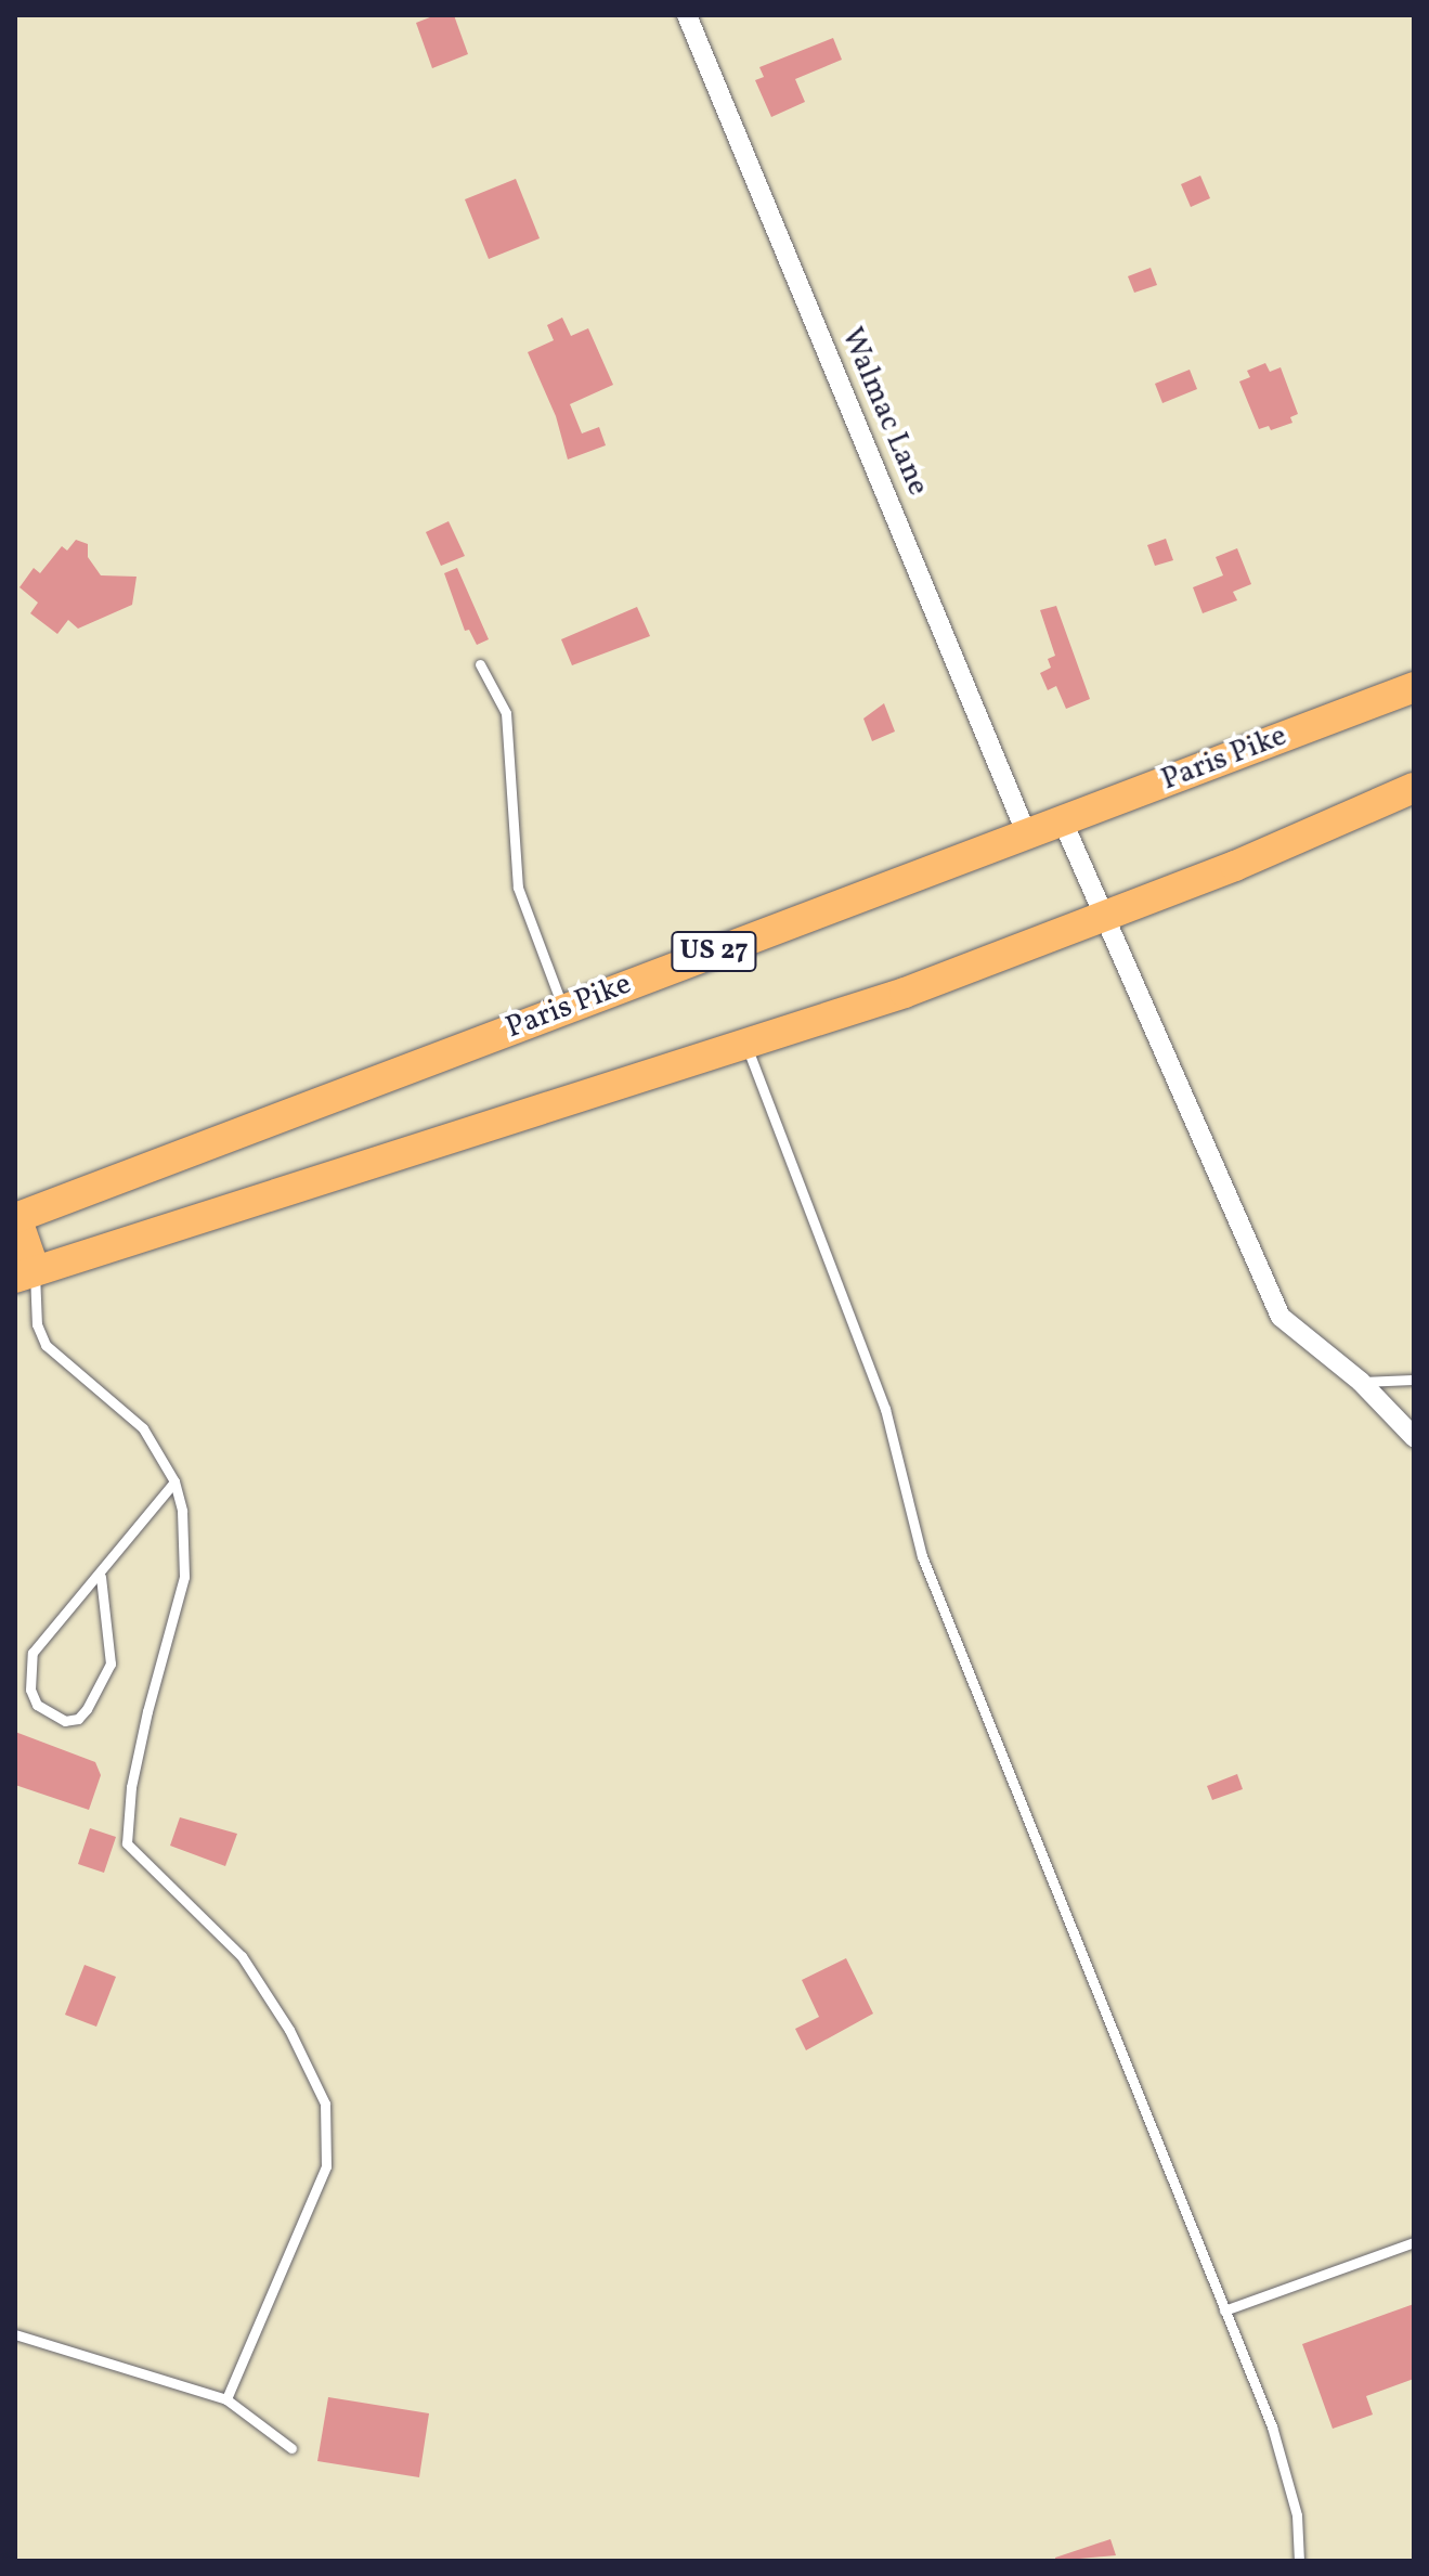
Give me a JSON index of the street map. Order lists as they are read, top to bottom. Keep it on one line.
{"streets":{"highway":["Paris Pike","US 27"],"street":["Walmac Lane"]},"crossings":[["Walmac Lane","Paris Pike"]]}
